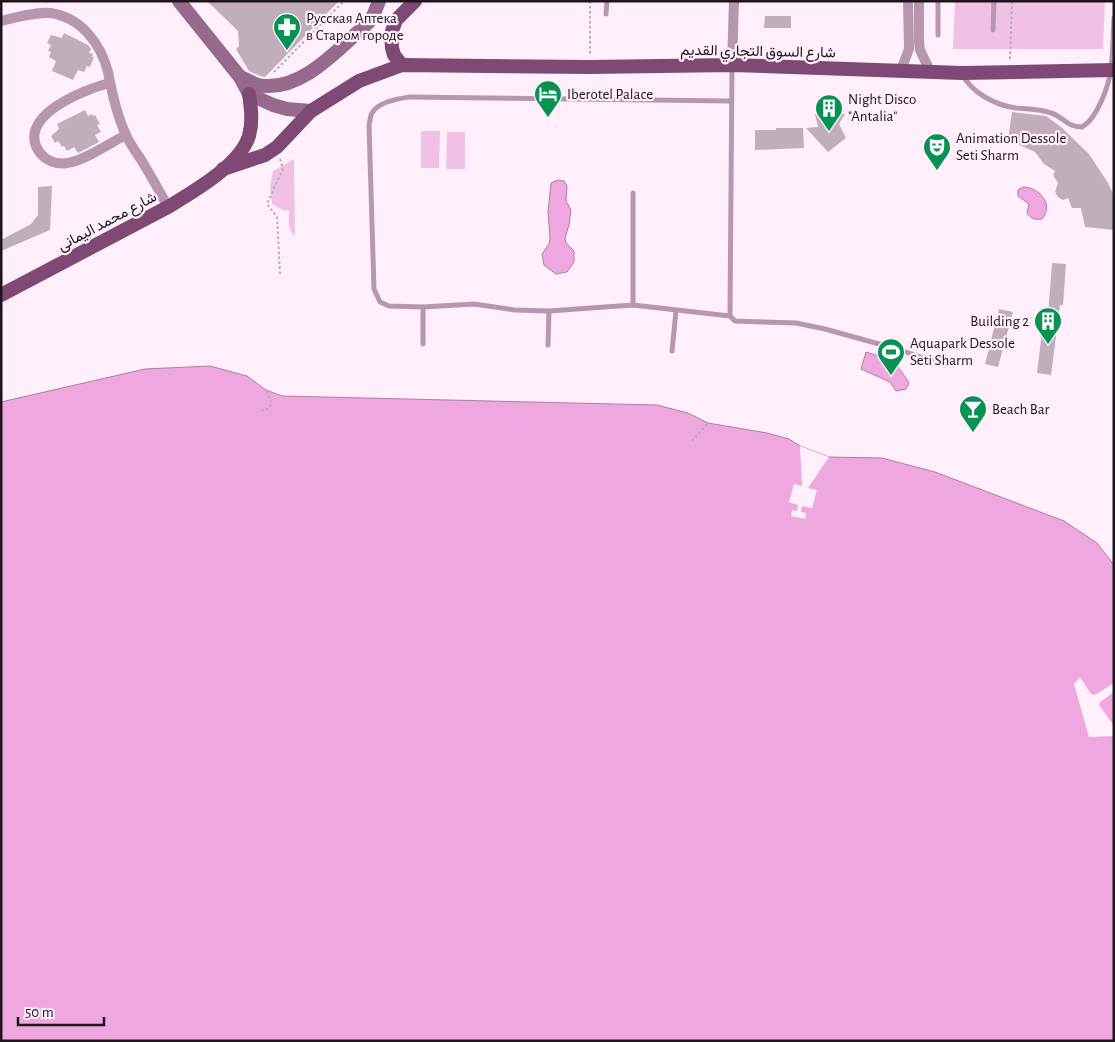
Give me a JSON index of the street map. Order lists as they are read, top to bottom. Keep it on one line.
{"streets":{"main road":["شارع السوق التجاري القديم","شارع محمد اليمانى"]},"crossings":[["شارع السوق التجاري القديم","شارع محمد اليمانى"]],"places":{"pharmacy":["Русская Аптека в Старом городе"],"hotel":["Iberotel Palace"],"building":["Night Disco \"Antalia\"","Building 2"],"theatre":["Animation Dessole Seti Sharm"],"sports":["Aquapark Dessole Seti Sharm"],"bar":["Beach Bar"]},"scale_bar":"50 m"}
